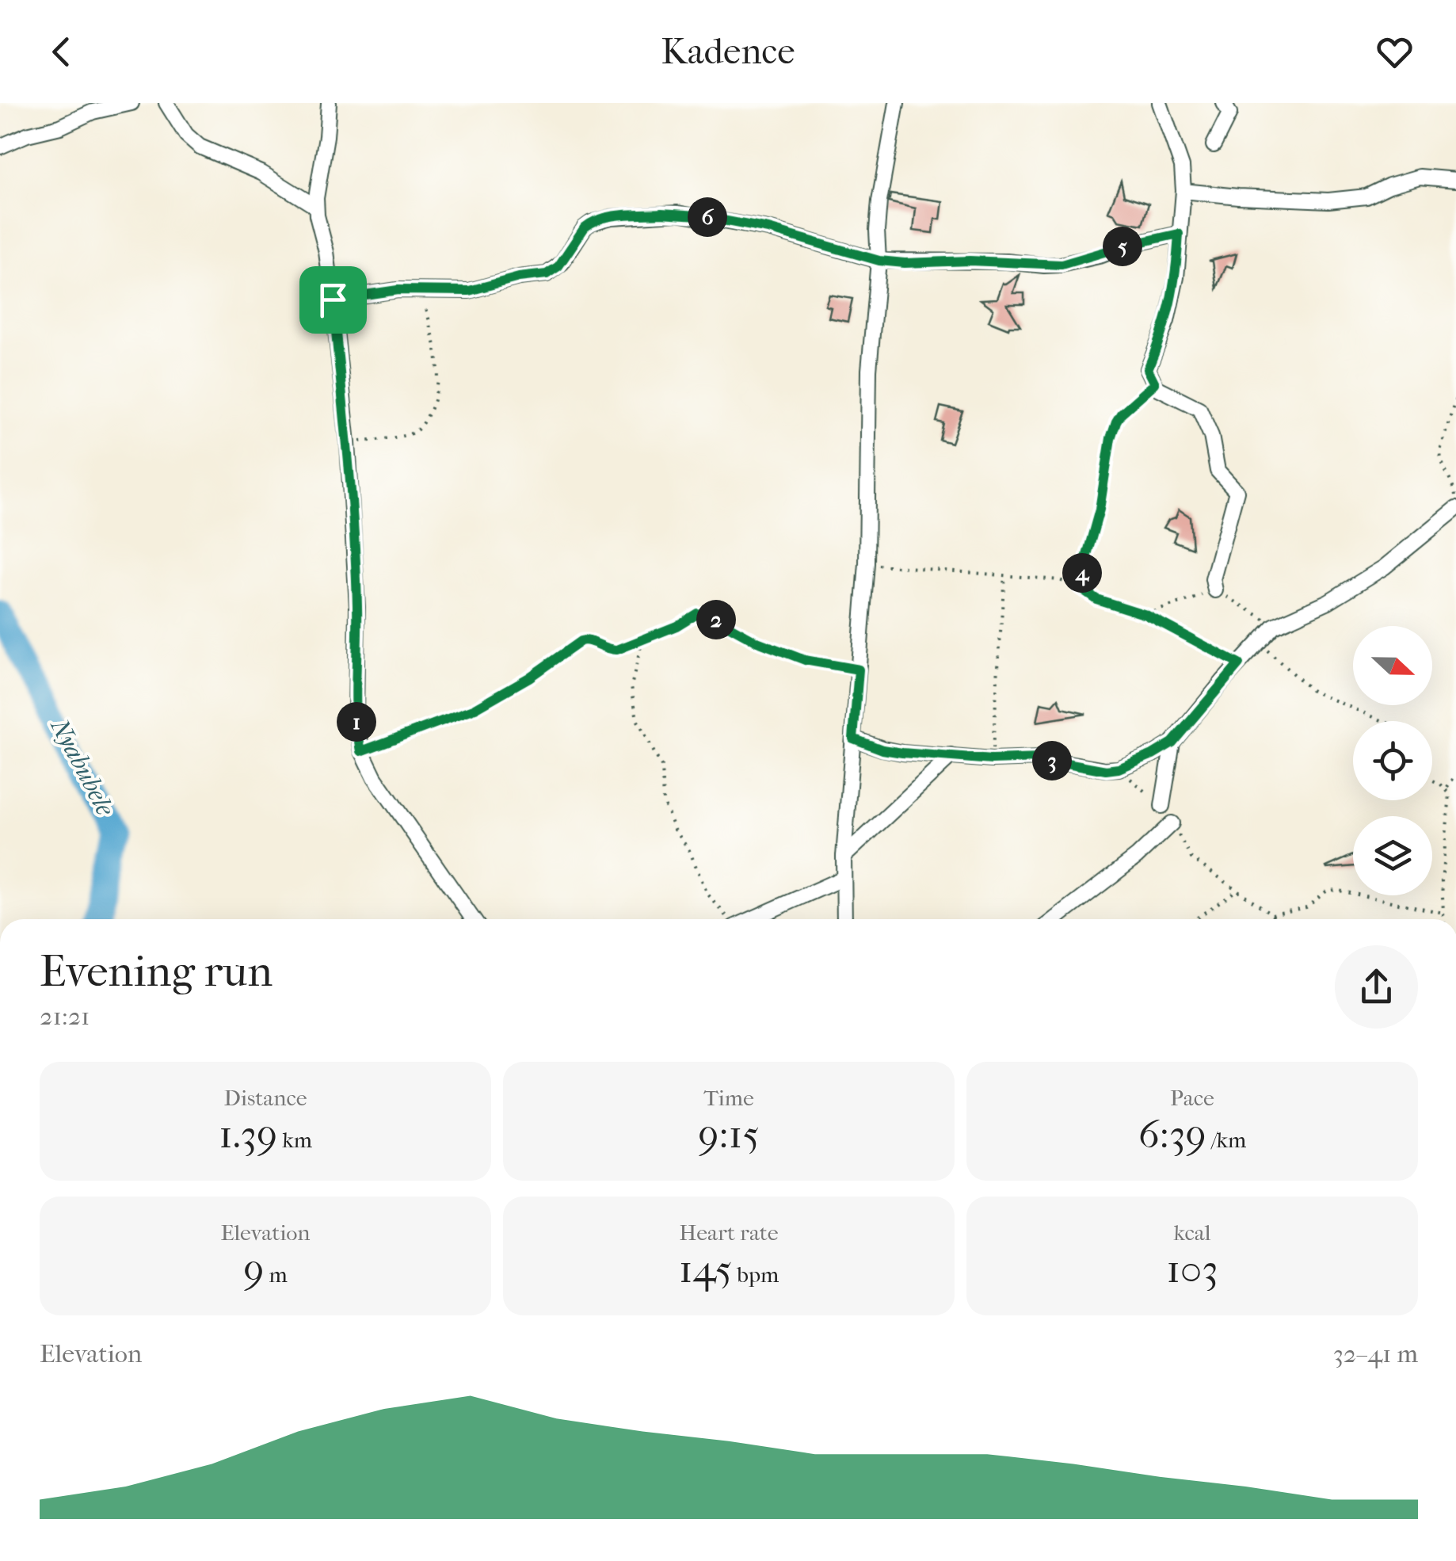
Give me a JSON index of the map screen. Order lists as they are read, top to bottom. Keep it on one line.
{"water":["Nyabubele"],"north":"right","page":{"header":"Kadence","pins":["6","5","4","2","1","3"],"heading":["Evening run","21:21"],"stats":[["Distance","1.39 km"],["Time","9:15"],["Pace","6:39 /km"],["Elevation","9 m"],["Heart rate","145 bpm"],["kcal","103"]],"chart":["Elevation","32–41 m"]}}
